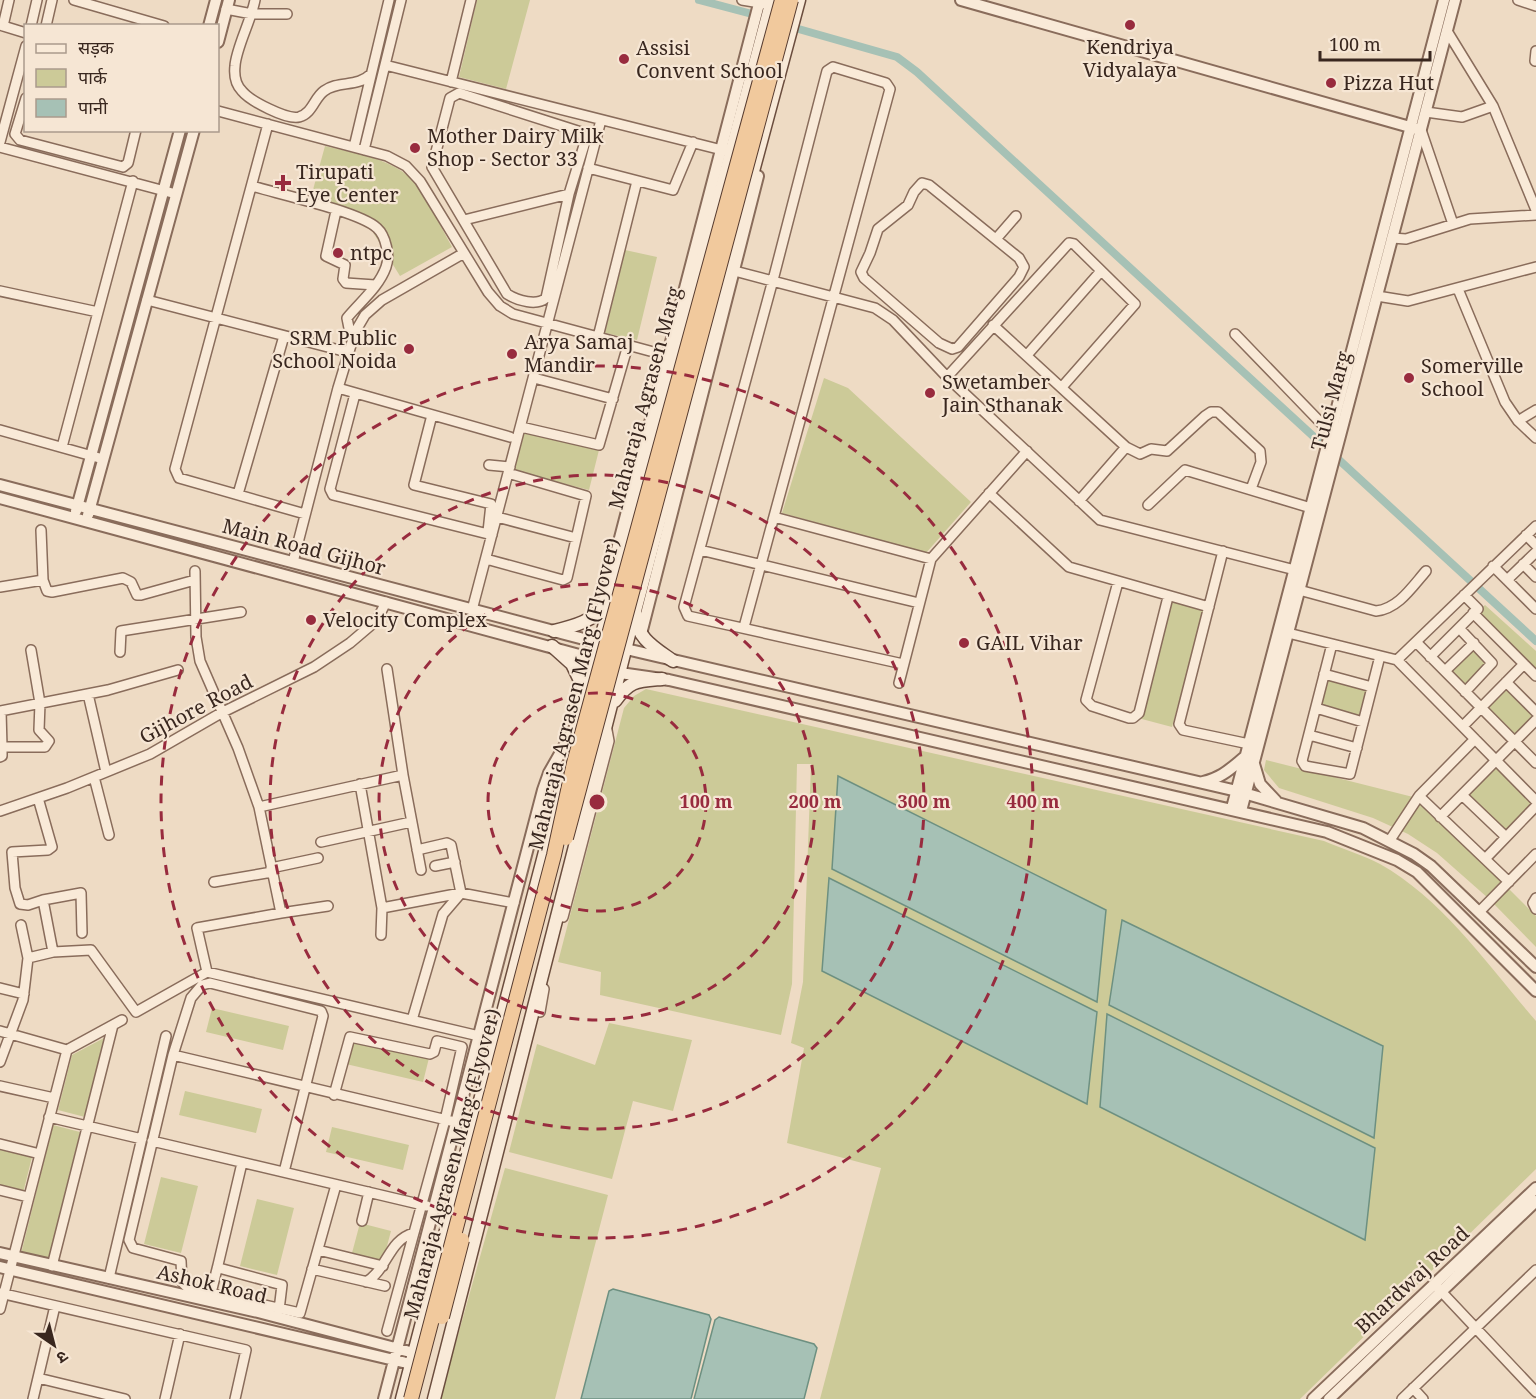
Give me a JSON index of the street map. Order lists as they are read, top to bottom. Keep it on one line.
{"streets":{"main road":["Maharaja Agrasen Marg","Maharaja Agrasen Marg (Flyover)"],"street":["Tulsi Marg","Main Road Gijhor","Gijhore Road","Bhardwaj Road","Ashok Road"]},"crossings":[["Maharaja Agrasen Marg","Main Road Gijhor"],["Maharaja Agrasen Marg","Maharaja Agrasen Marg (Flyover)"],["Maharaja Agrasen Marg","Ashok Road"],["Main Road Gijhor","Gijhore Road"]],"places":{"other":["Kendriya Vidyalaya","Assisi Convent School","Pizza Hut","Mother Dairy Milk Shop - Sector 33","ntpc","SRM Public School Noida","Arya Samaj Mandir","Somerville School","Swetamber Jain Sthanak","Velocity Complex","GAIL Vihar"],"health":["Tirupati Eye Center"]},"legend":["सड़क","पार्क","पानी"],"scale_bar":"100 m","north":"bottom right","rings":["100 m","200 m","300 m","400 m"]}
